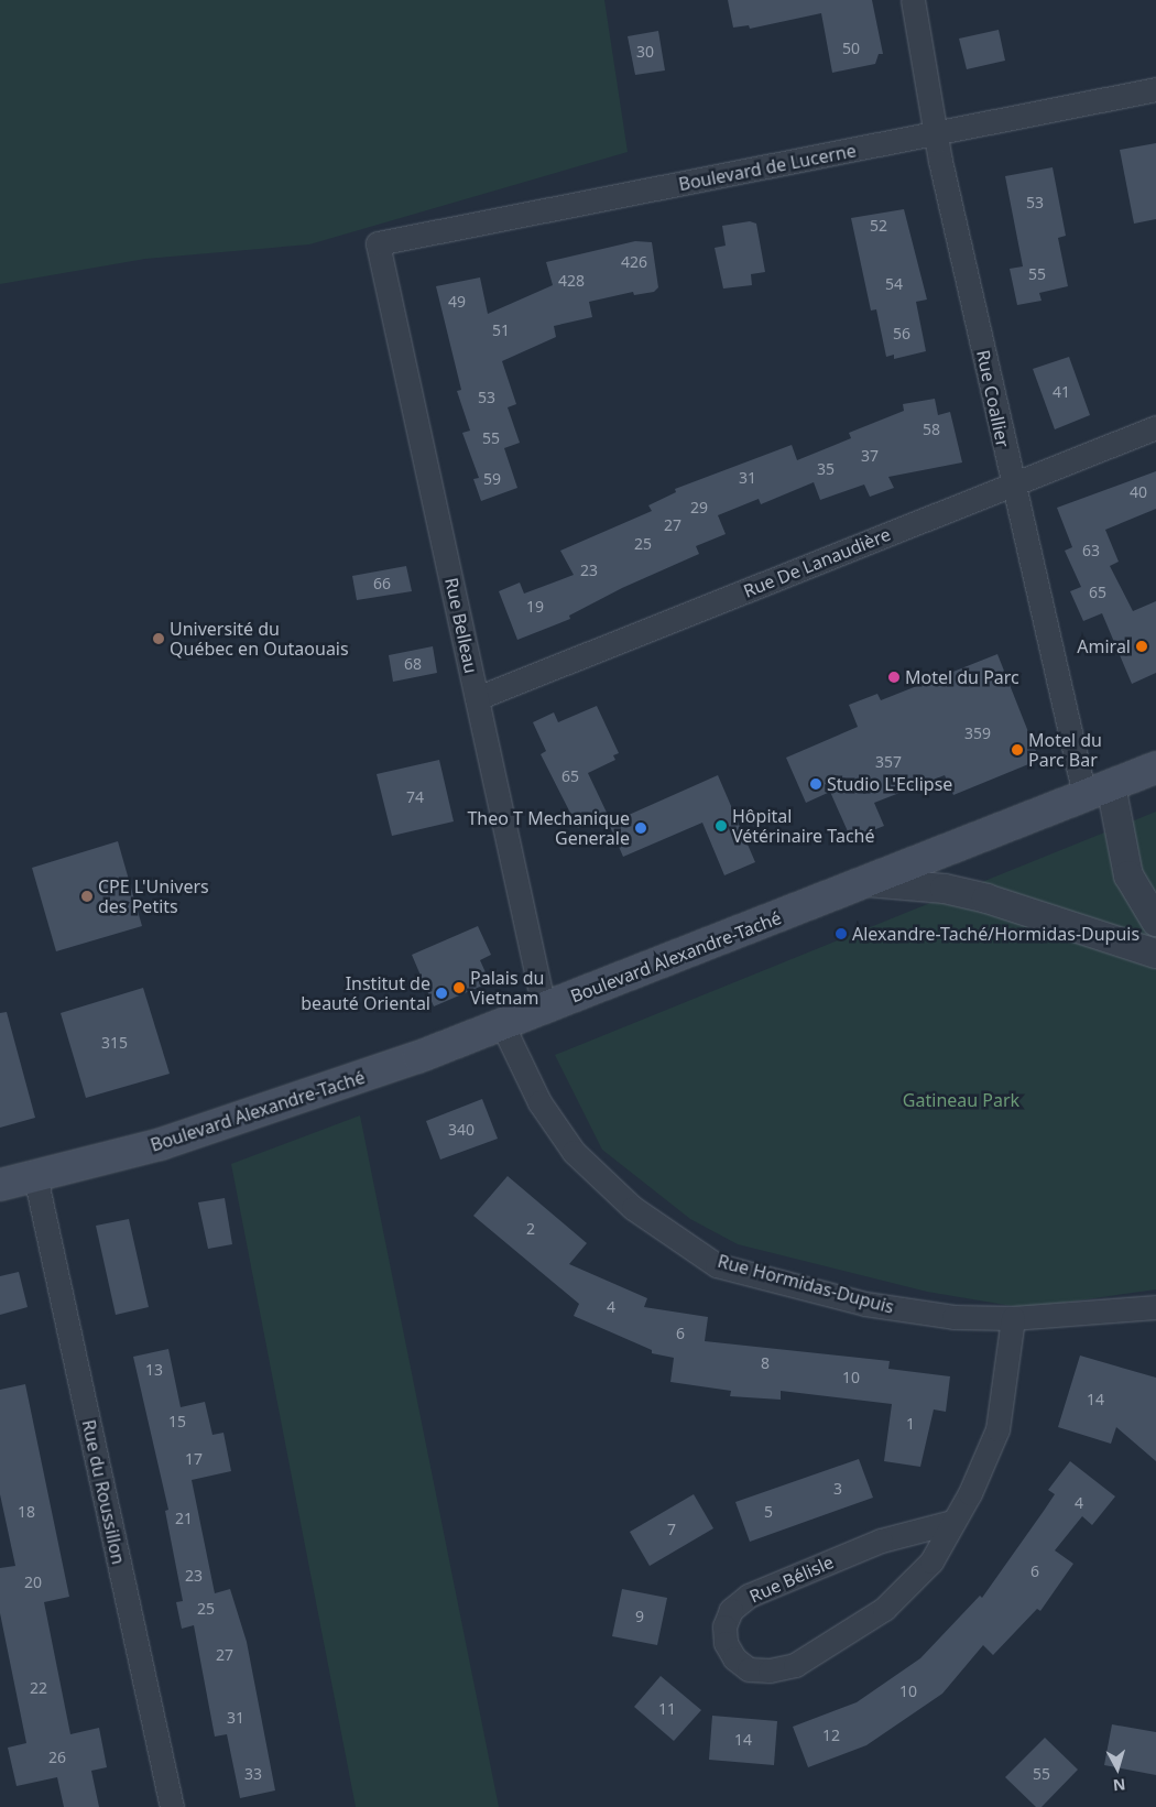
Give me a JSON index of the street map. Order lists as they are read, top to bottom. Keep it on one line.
{"streets":{"main road":["Boulevard Alexandre-Taché"],"street":["Boulevard de Lucerne","Rue Coallier","Rue De Lanaudière","Rue Belleau","Rue Hormidas-Dupuis","Rue du Roussillon","Rue Bélisle"]},"crossings":[["Boulevard de Lucerne","Rue Coallier"],["Boulevard de Lucerne","Rue Belleau"],["Rue Coallier","Rue De Lanaudière"],["Rue Coallier","Boulevard Alexandre-Taché"],["Rue De Lanaudière","Rue Belleau"],["Rue Belleau","Boulevard Alexandre-Taché"],["Boulevard Alexandre-Taché","Rue Hormidas-Dupuis"],["Boulevard Alexandre-Taché","Rue du Roussillon"],["Rue Hormidas-Dupuis","Rue Bélisle"]],"parks":["Gatineau Park"],"places":["Université du Québec en Outaouais","Amiral","Motel du Parc","Motel du Parc Bar","Studio L'Eclipse","Hôpital Vétérinaire Taché","Theo T Mechanique Generale","CPE L'Univers des Petits","Alexandre-Taché/Hormidas-Dupuis","Palais du Vietnam","Institut de beauté Oriental"],"house_numbers":["50","30","53","52","426","55","428","54","49","51","56","41","53","58","55","37","35","31","59","40","29","27","25","63","23","66","65","19","68","359","357","65","74","315","340","2","4","6","8","13","10","14","15","1","17","3","4","18","5","21","7","6","23","20","25","9","27","22","10","11","31","12","14","26","33","55"],"north":"bottom"}
